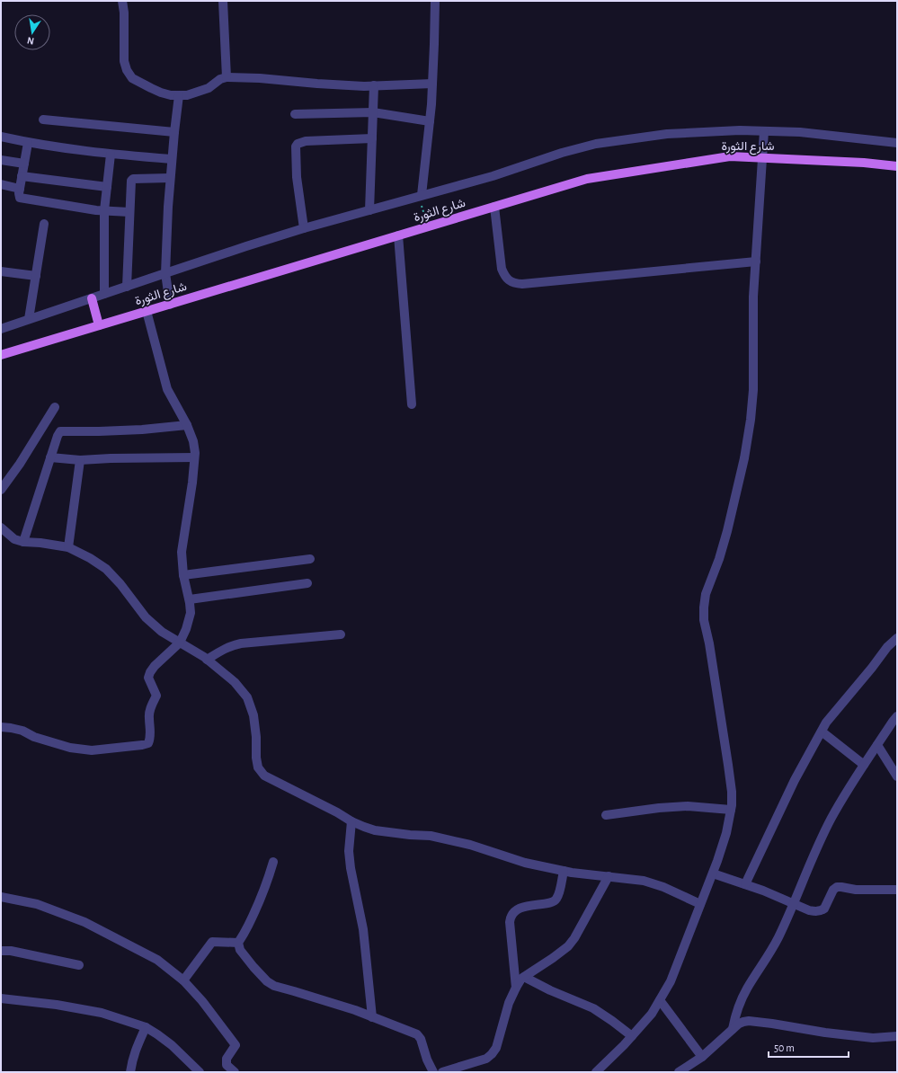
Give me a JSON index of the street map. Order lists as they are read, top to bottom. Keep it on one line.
{"streets":{"main road":["شارع الثورة"]},"scale_bar":"50 m","north":"bottom"}
